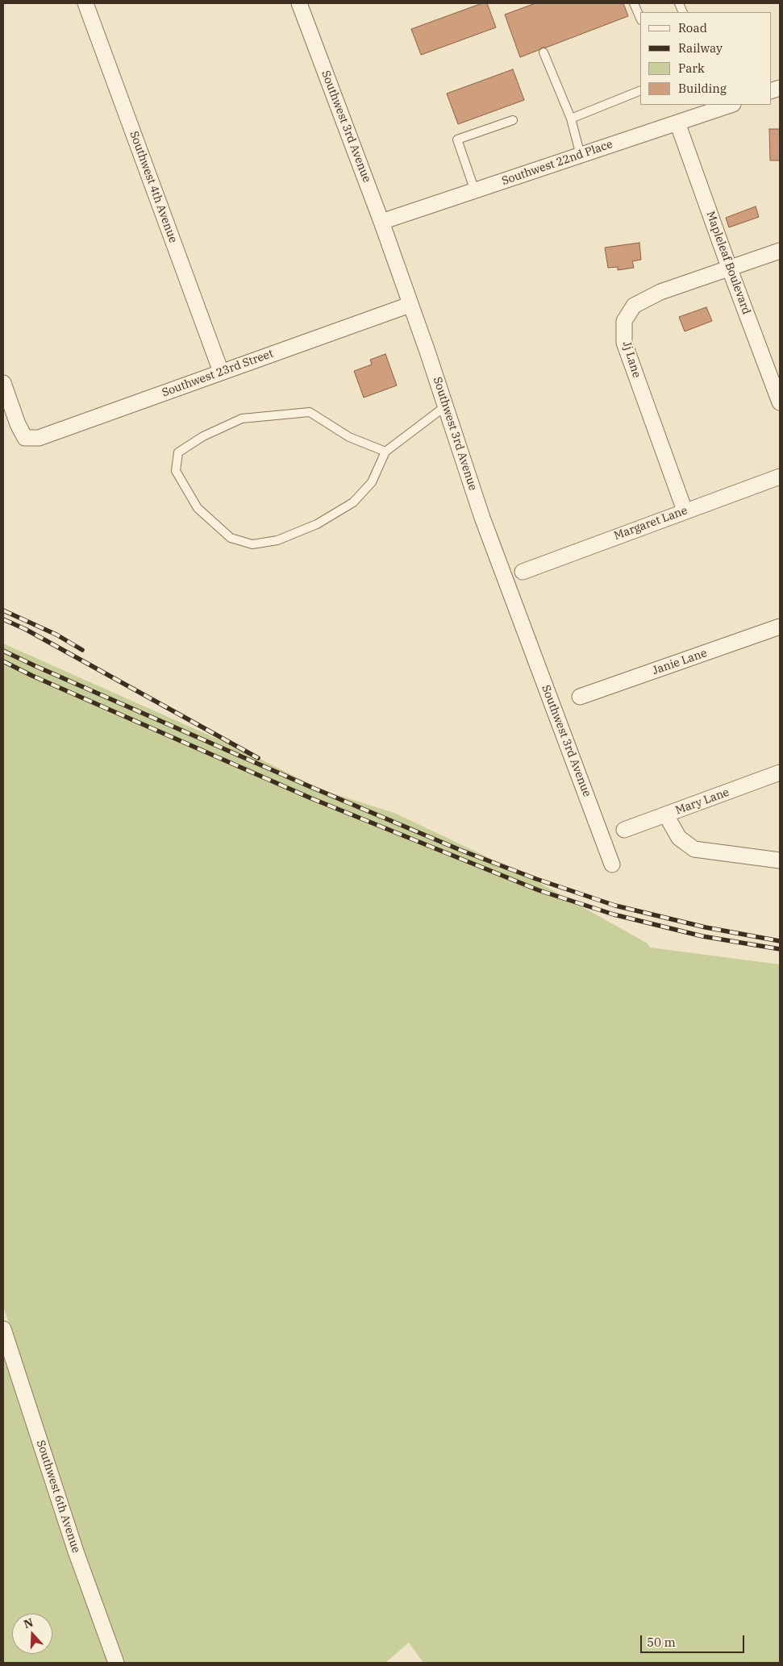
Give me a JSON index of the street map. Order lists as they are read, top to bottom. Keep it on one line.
{"streets":{"street":["Southwest 3rd Avenue","Southwest 22nd Place","Southwest 4th Avenue","Mapleleaf Boulevard","Jj Lane","Southwest 23rd Street","Margaret Lane","Janie Lane","Mary Lane","Southwest 6th Avenue"]},"crossings":[["Southwest 3rd Avenue","Southwest 22nd Place"],["Southwest 3rd Avenue","Southwest 23rd Street"],["Southwest 22nd Place","Mapleleaf Boulevard"],["Southwest 4th Avenue","Southwest 23rd Street"],["Mapleleaf Boulevard","Jj Lane"],["Jj Lane","Margaret Lane"]],"legend":["Road","Railway","Park","Building"],"scale_bar":"50 m","north":"top"}
